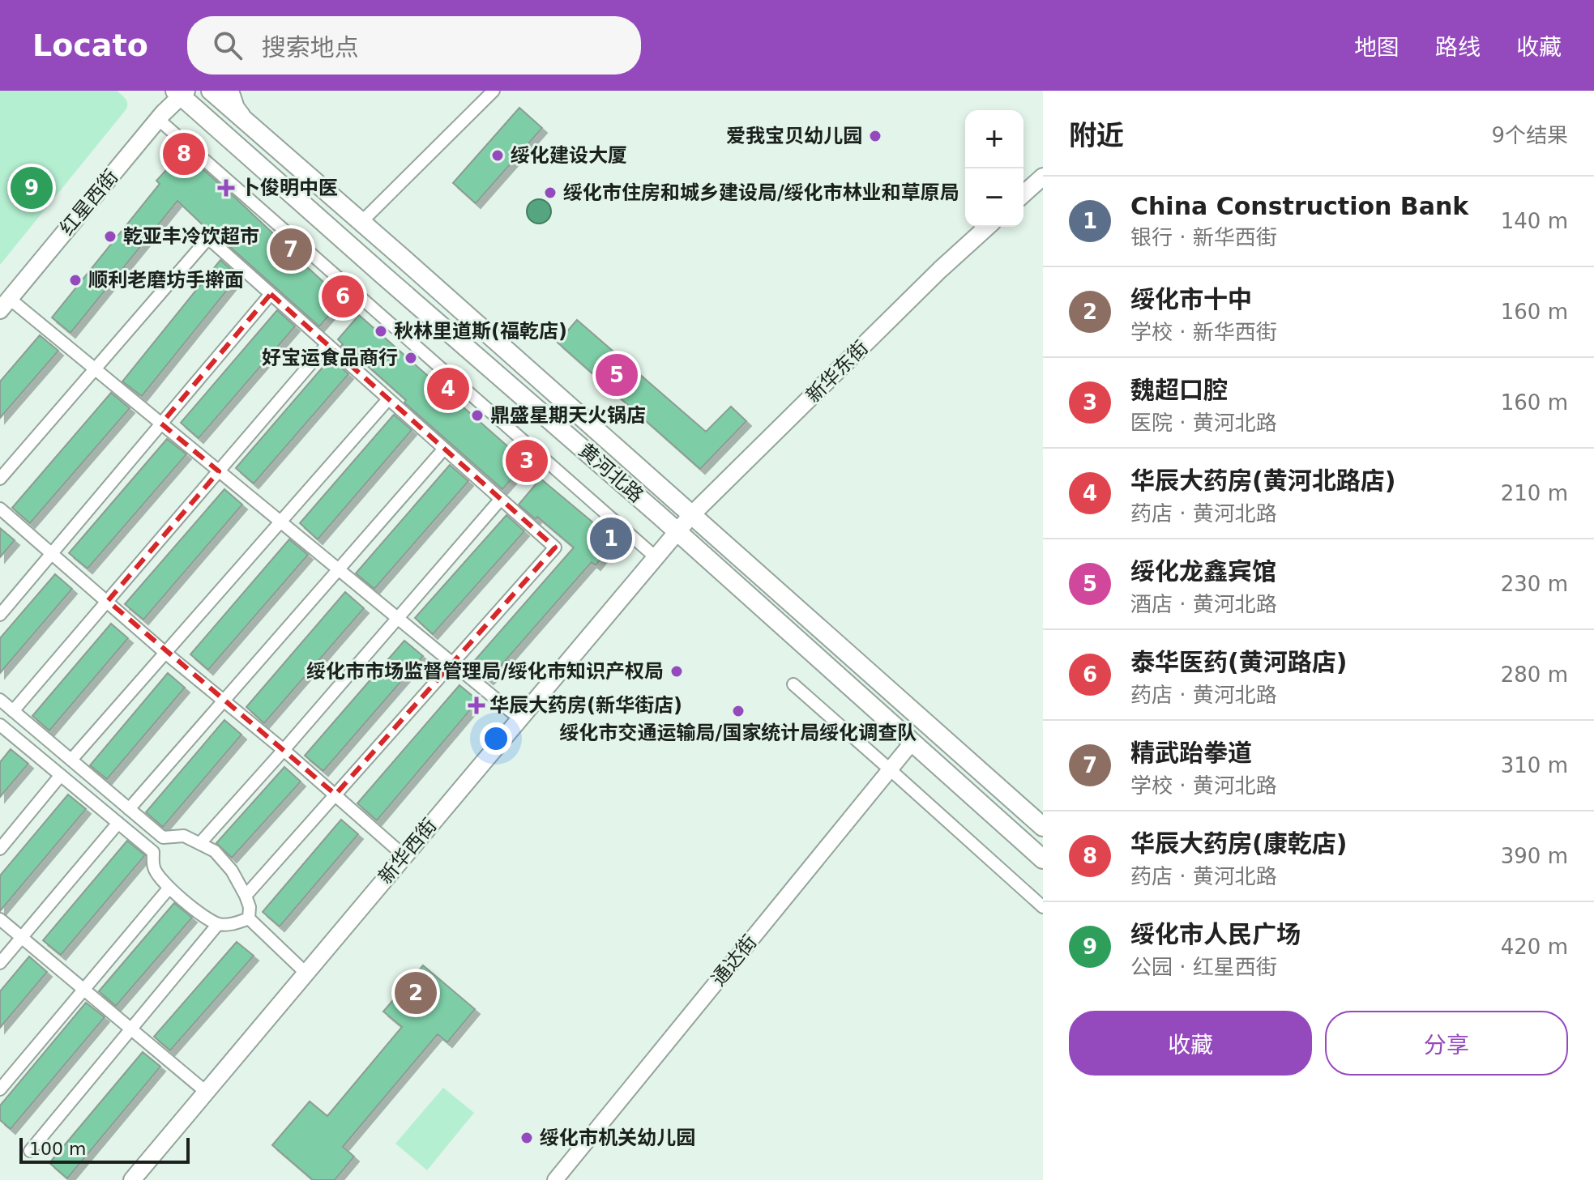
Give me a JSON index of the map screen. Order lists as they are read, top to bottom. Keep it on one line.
{"streets":{"main road":["红星西街","新华东街","黄河北路","新华西街"],"street":["通达街"]},"crossings":[["红星西街","黄河北路"],["新华东街","黄河北路"],["新华东街","新华西街"],["黄河北路","新华西街"],["黄河北路","通达街"]],"places":{"other":["爱我宝贝幼儿园","绥化建设大厦","绥化市住房和城乡建设局/绥化市林业和草原局","乾亚丰冷饮超市","顺利老磨坊手擀面","秋林里道斯(福乾店)","好宝运食品商行","鼎盛星期天火锅店","绥化市市场监督管理局/绥化市知识产权局","绥化市交通运输局/国家统计局绥化调查队","绥化市机关幼儿园"],"health":["卜俊明中医","华辰大药房(新华街店)"]},"scale_bar":"100 m","page":{"header":"Locato","search":"搜索地点","nav":["地图","路线","收藏"],"heading":["附近","9个结果"],"map_buttons":["+","−"],"pins":["8","9","7","6","5","4","3","1","2"],"list":[{"mark":"1","name":"China Construction Bank","note":"银行 · 新华西街","value":"140 m"},{"mark":"2","name":"绥化市十中","note":"学校 · 新华西街","value":"160 m"},{"mark":"3","name":"魏超口腔","note":"医院 · 黄河北路","value":"160 m"},{"mark":"4","name":"华辰大药房(黄河北路店)","note":"药店 · 黄河北路","value":"210 m"},{"mark":"5","name":"绥化龙鑫宾馆","note":"酒店 · 黄河北路","value":"230 m"},{"mark":"6","name":"泰华医药(黄河路店)","note":"药店 · 黄河北路","value":"280 m"},{"mark":"7","name":"精武跆拳道","note":"学校 · 黄河北路","value":"310 m"},{"mark":"8","name":"华辰大药房(康乾店)","note":"药店 · 黄河北路","value":"390 m"},{"mark":"9","name":"绥化市人民广场","note":"公园 · 红星西街","value":"420 m"}],"buttons":["收藏","分享"],"scale":"100 m"}}
